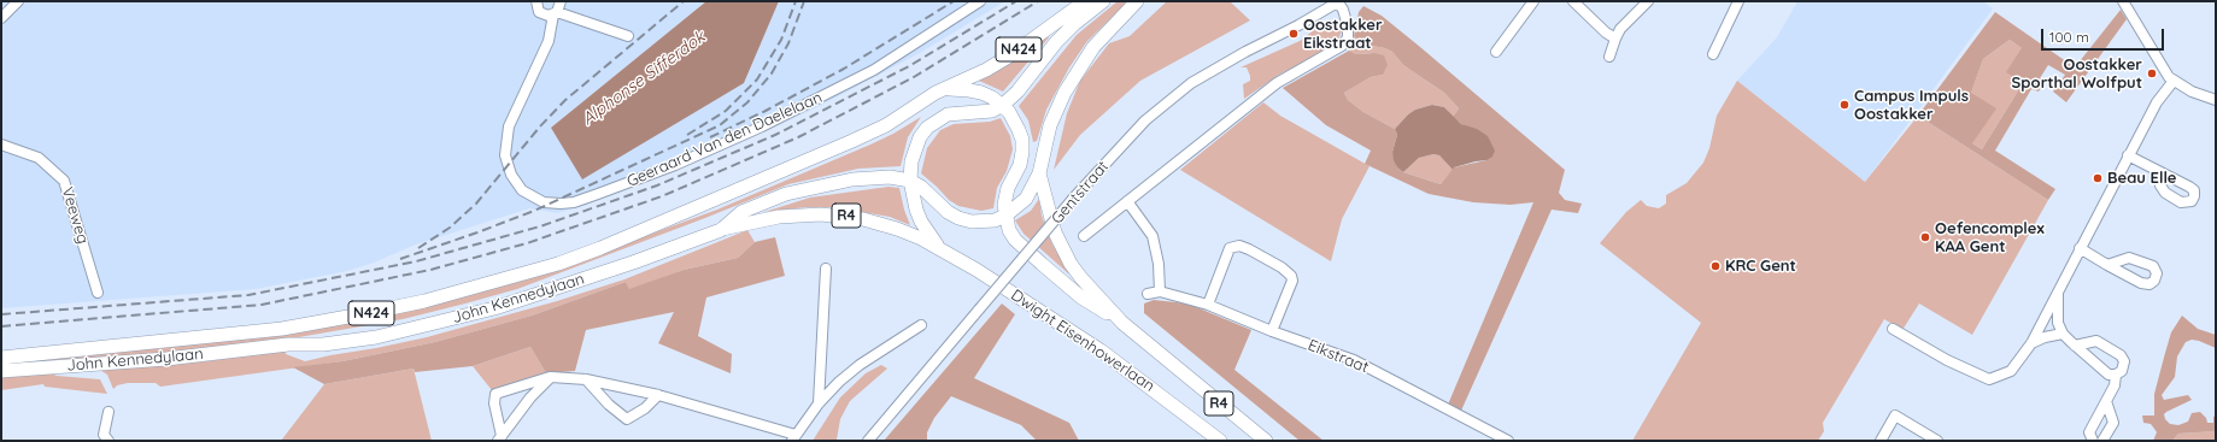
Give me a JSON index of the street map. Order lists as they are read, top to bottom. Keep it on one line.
{"streets":{"highway":["N424","R4","John Kennedylaan","Dwight Eisenhowerlaan"],"street":["Geeraard Van den Daelelaan","Gentstraat","Veeweg","Eikstraat"]},"crossings":[["John Kennedylaan","Dwight Eisenhowerlaan"]],"water":["Alphonse Sifferdok"],"places":["Oostakker Eikstraat","Oostakker Sporthal Wolfput","Campus Impuls Oostakker","Beau Elle","Oefencomplex KAA Gent","KRC Gent"],"scale_bar":"100 m"}
